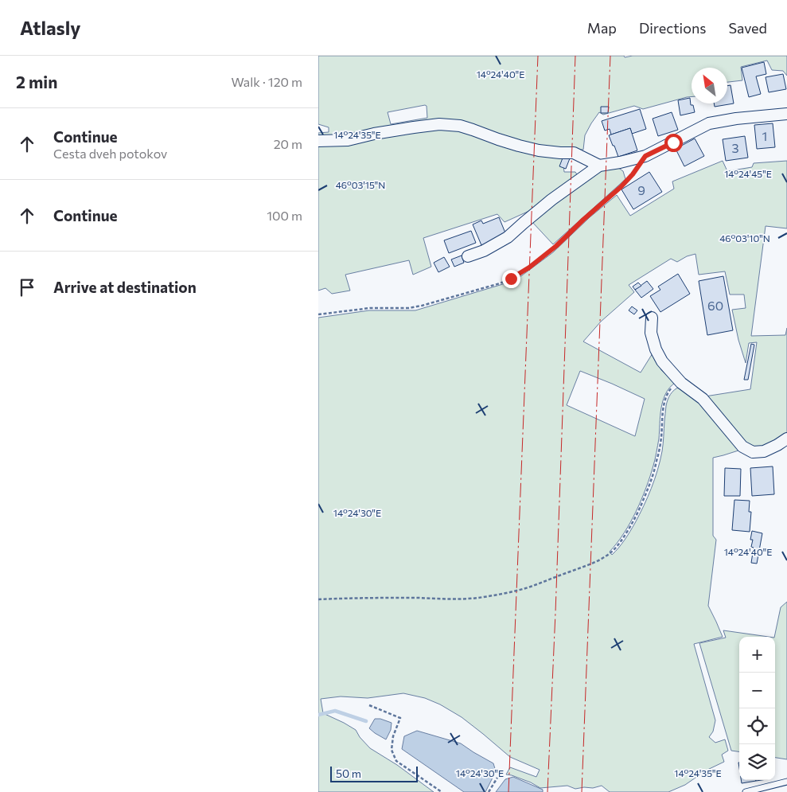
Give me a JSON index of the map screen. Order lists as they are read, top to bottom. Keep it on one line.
{"house_numbers":["1","3","9","60"],"scale_bar":"50 m","north":"top left","page":{"header":"Atlasly","nav":["Map","Directions","Saved"],"heading":["2 min","Walk · 120 m"],"list":[["Continue","Cesta dveh potokov","20 m"],["Continue","100 m"],"Arrive at destination"],"map_buttons":["+","−"],"scale":"50 m"},"coordinates":["14°24'40\"E","14°24'35\"E","14°24'45\"E","46°03'15\"N","46°03'10\"N","14°24'30\"E"]}
